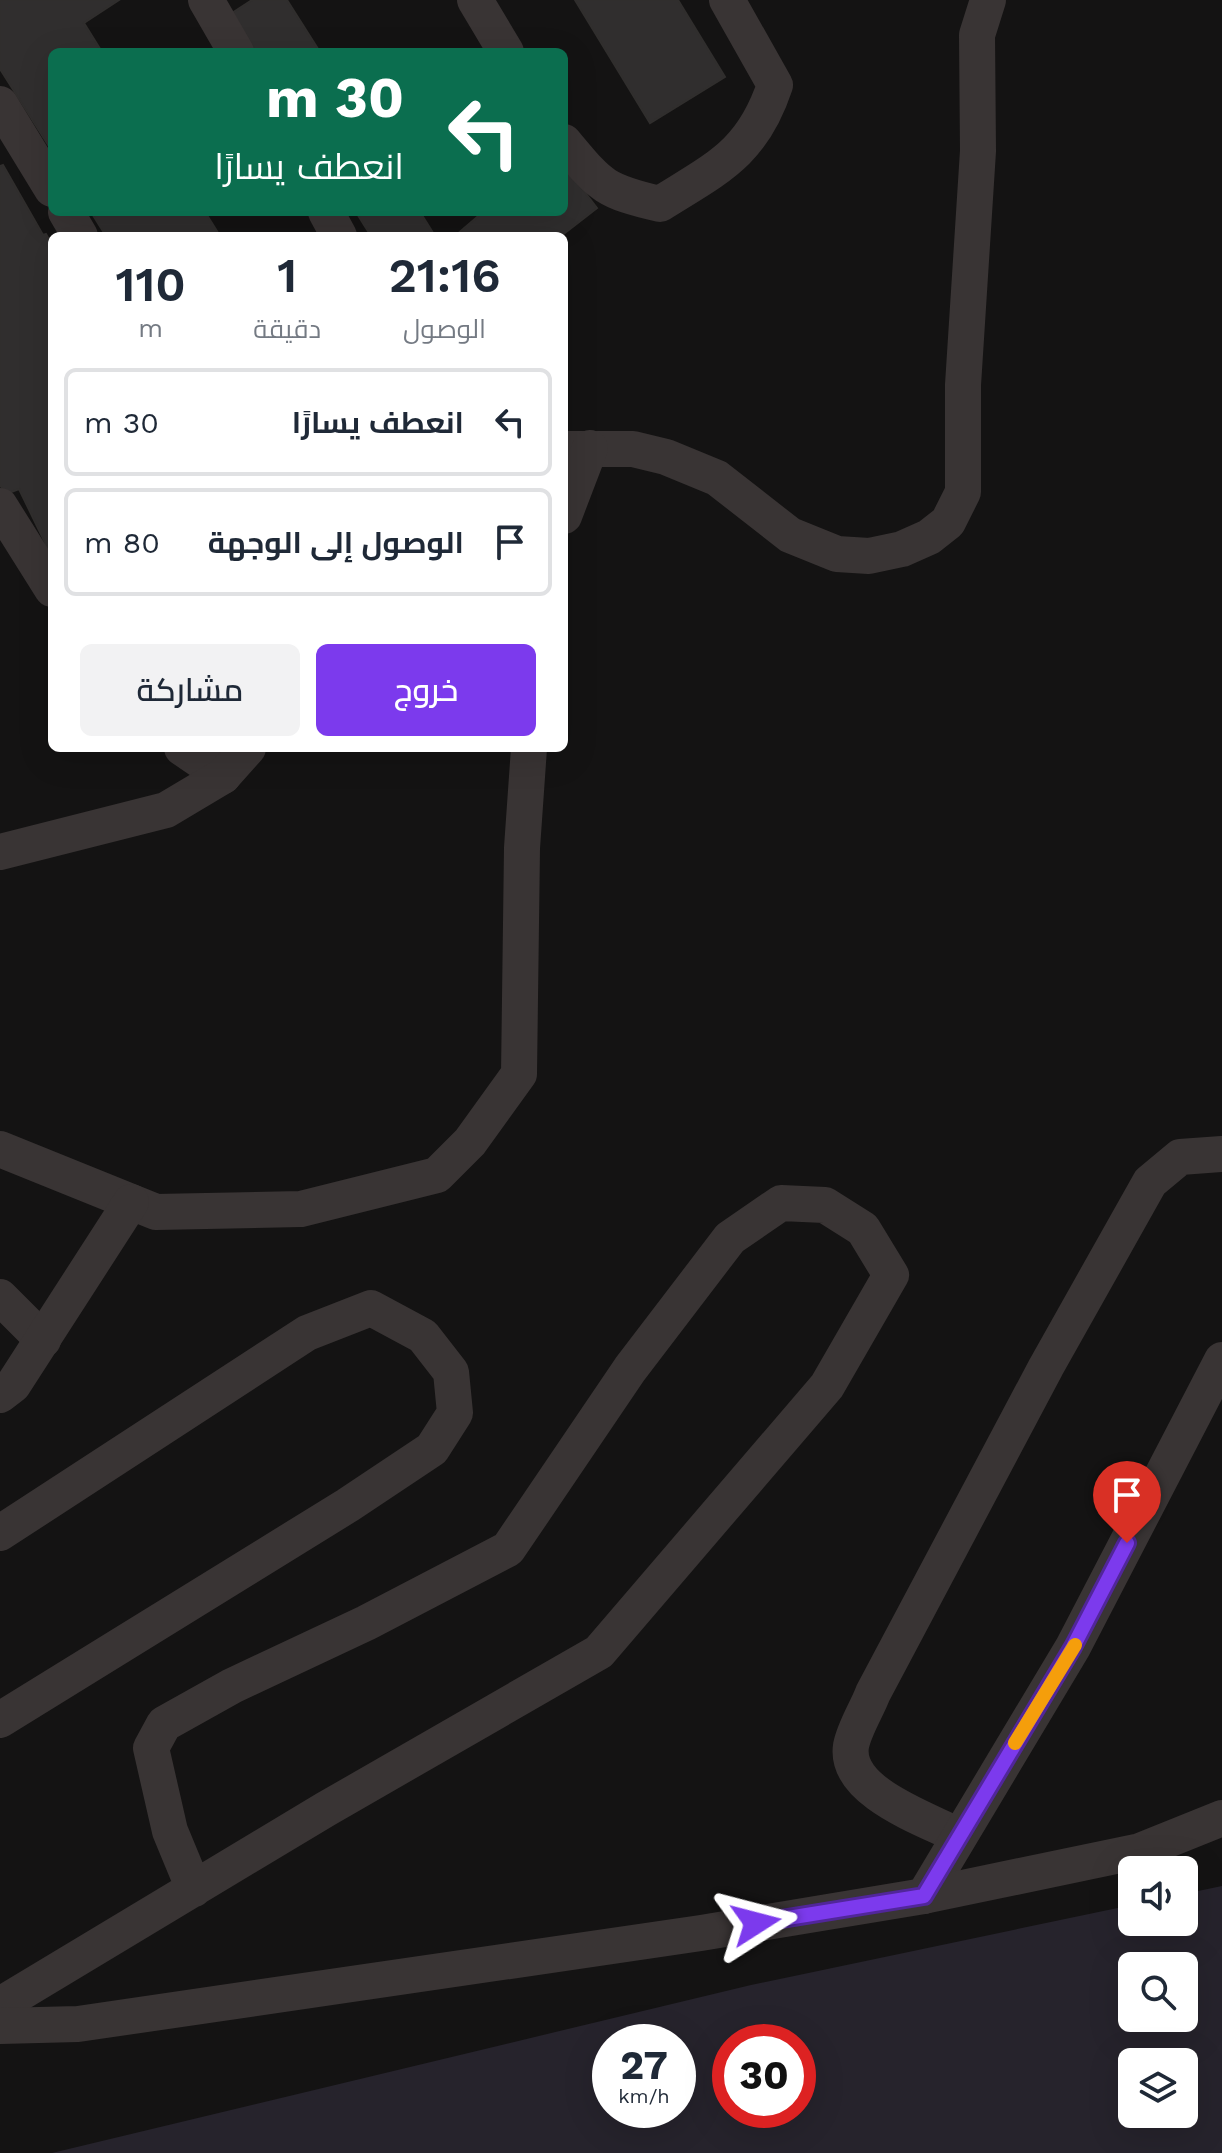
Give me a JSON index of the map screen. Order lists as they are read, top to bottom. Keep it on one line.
{"page":{"turn":["30 m","انعطف يسارًا"],"eta":["21:16","الوصول","1","دقيقة","110","m"],"list":[{"name":"انعطف يسارًا","value":"30 m"},{"name":"الوصول إلى الوجهة","value":"80 m"}],"buttons":["خروج","مشاركة"],"speed":"27 km/h","limit":"30"}}
